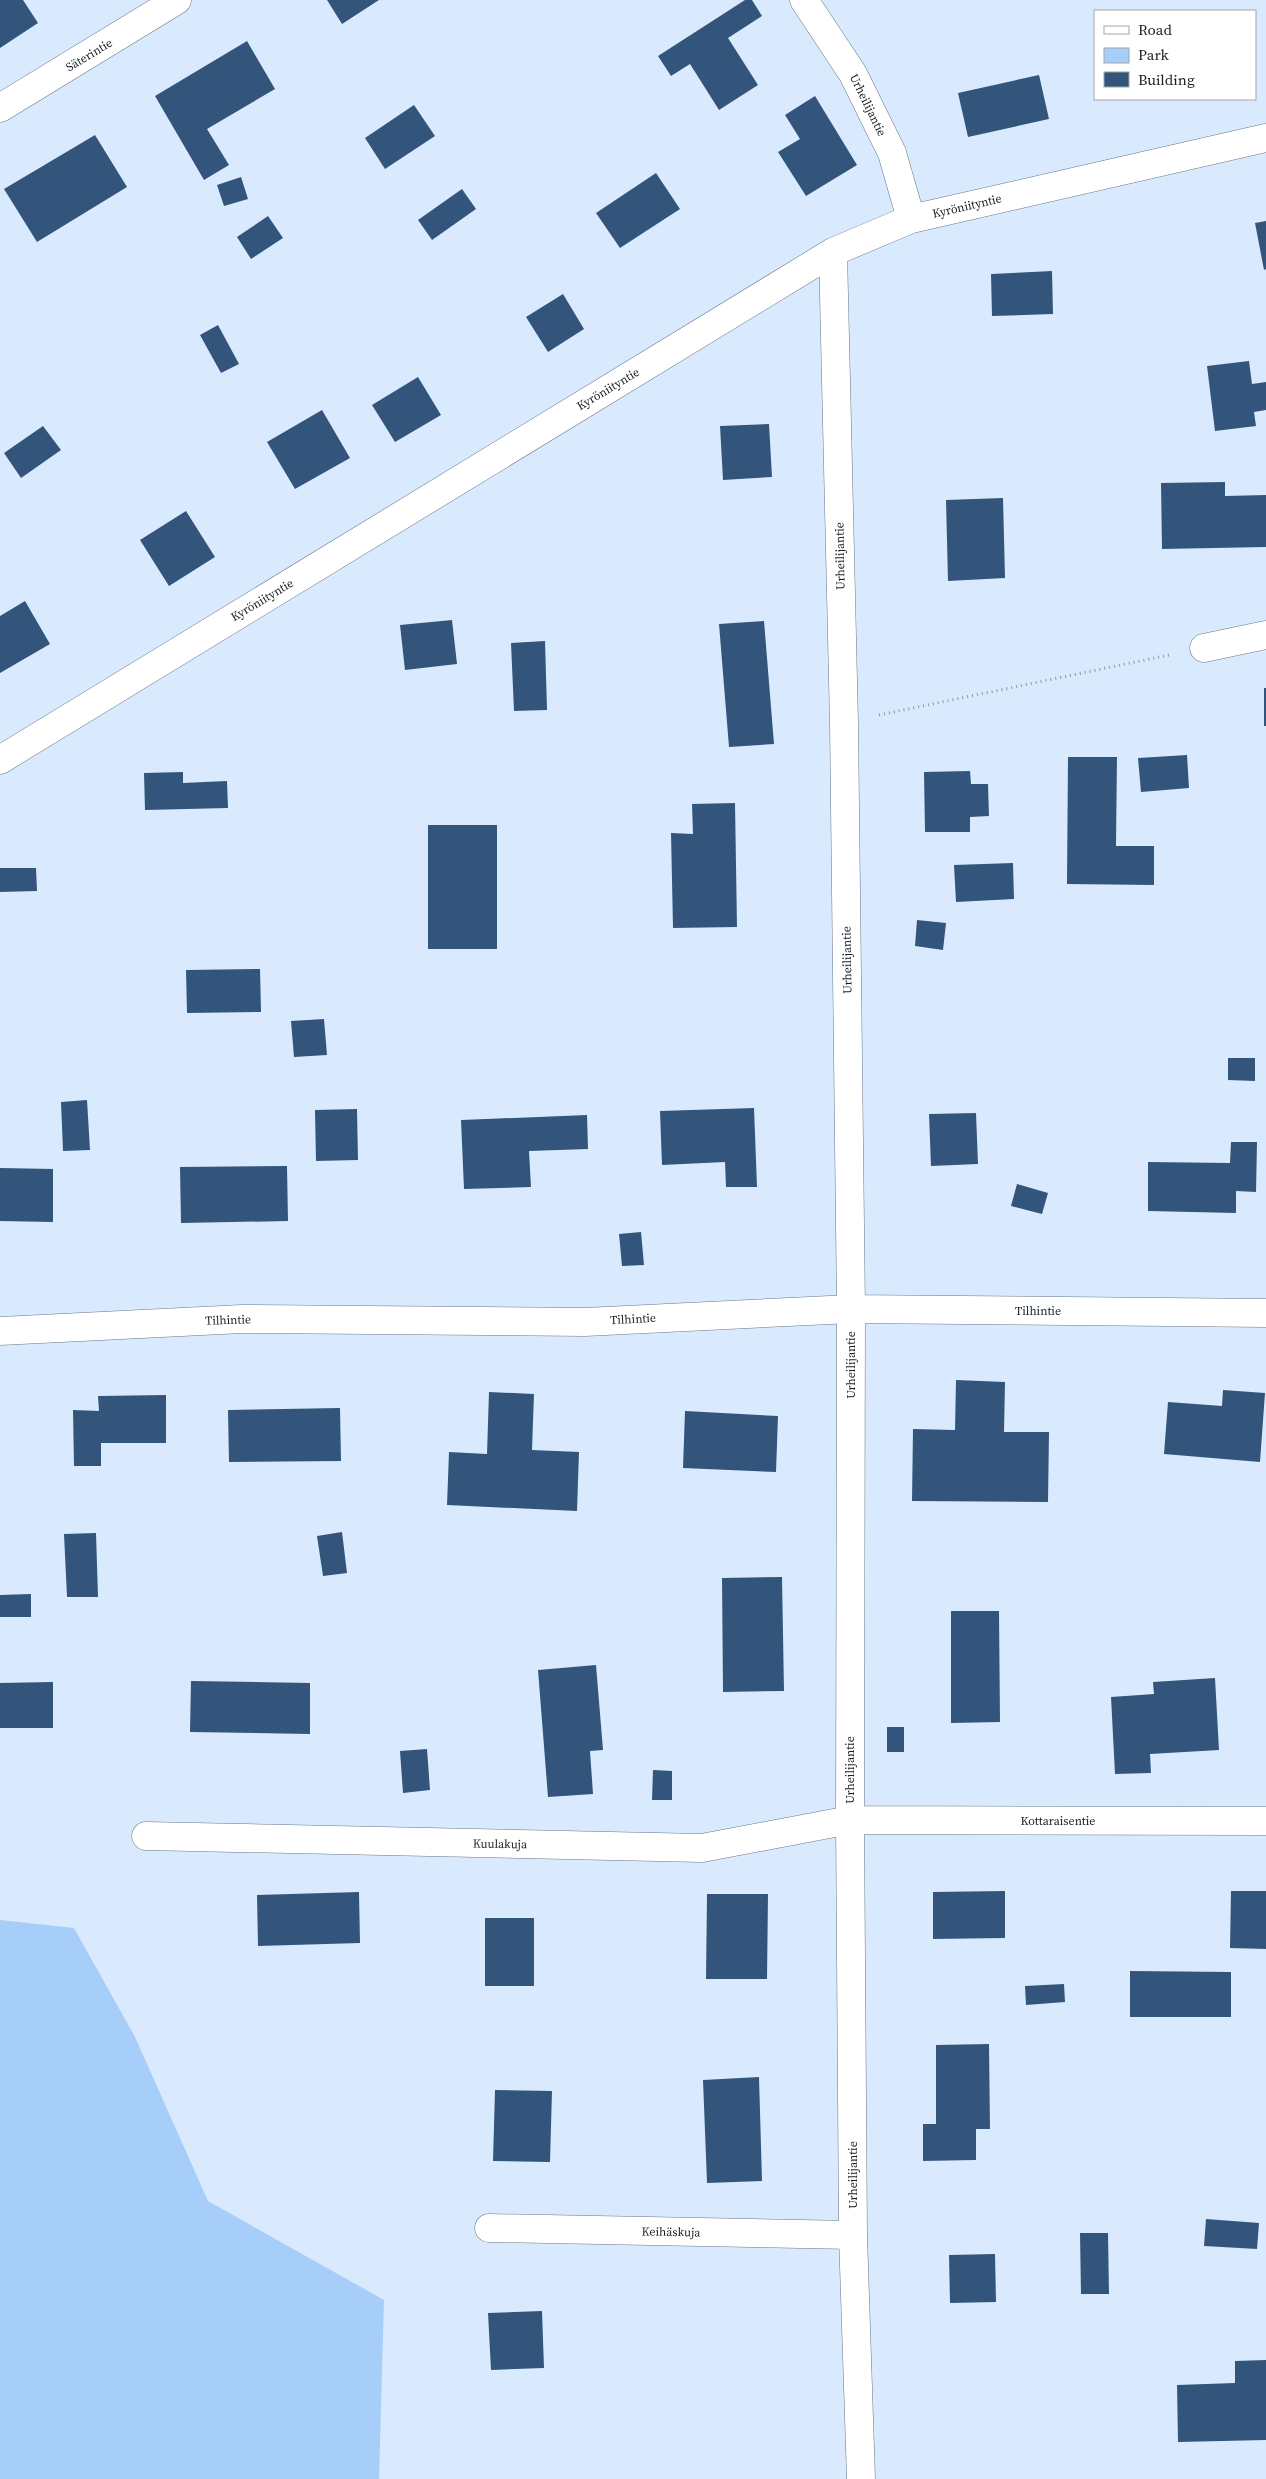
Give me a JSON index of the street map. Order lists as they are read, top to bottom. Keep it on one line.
{"streets":{"street":["Säterintie","Urheilijantie","Kyröniityntie","Tilhintie","Kottaraisentie","Kuulakuja","Keihäskuja"]},"crossings":[["Urheilijantie","Kyröniityntie"],["Urheilijantie","Tilhintie"],["Urheilijantie","Kottaraisentie"],["Urheilijantie","Kuulakuja"],["Urheilijantie","Keihäskuja"],["Kottaraisentie","Kuulakuja"]],"legend":["Road","Park","Building"]}
